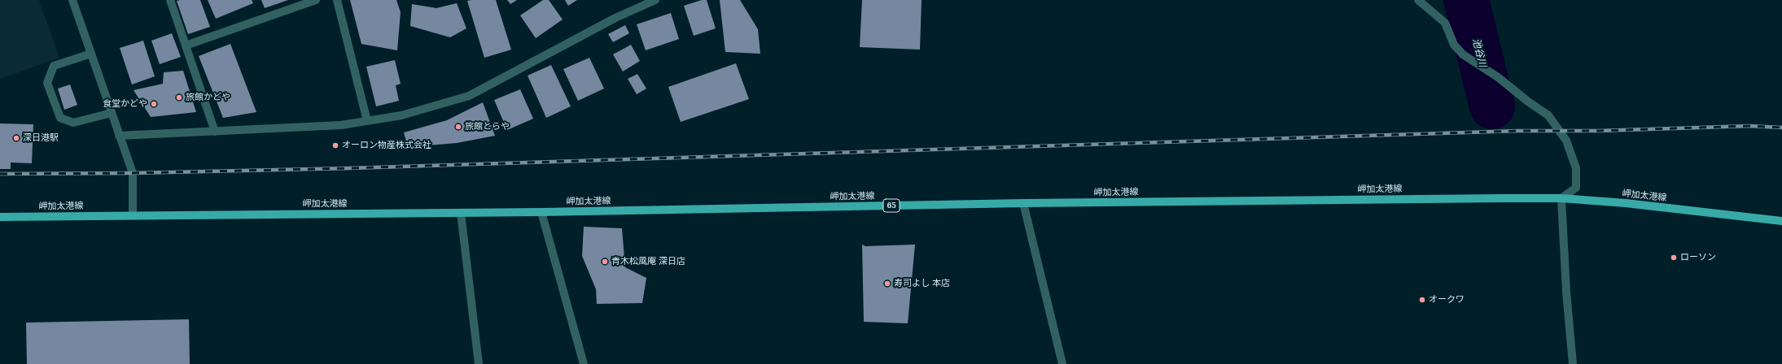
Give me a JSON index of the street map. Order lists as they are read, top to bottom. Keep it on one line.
{"streets":{"main road":["岬加太港線","65"]},"water":["池谷川"],"places":["旅館かどや","食堂かどや","旅館とらや","深日港駅","オーロン物産株式会社","ローソン","青木松風庵 深日店","寿司よし 本店","オークワ"]}
